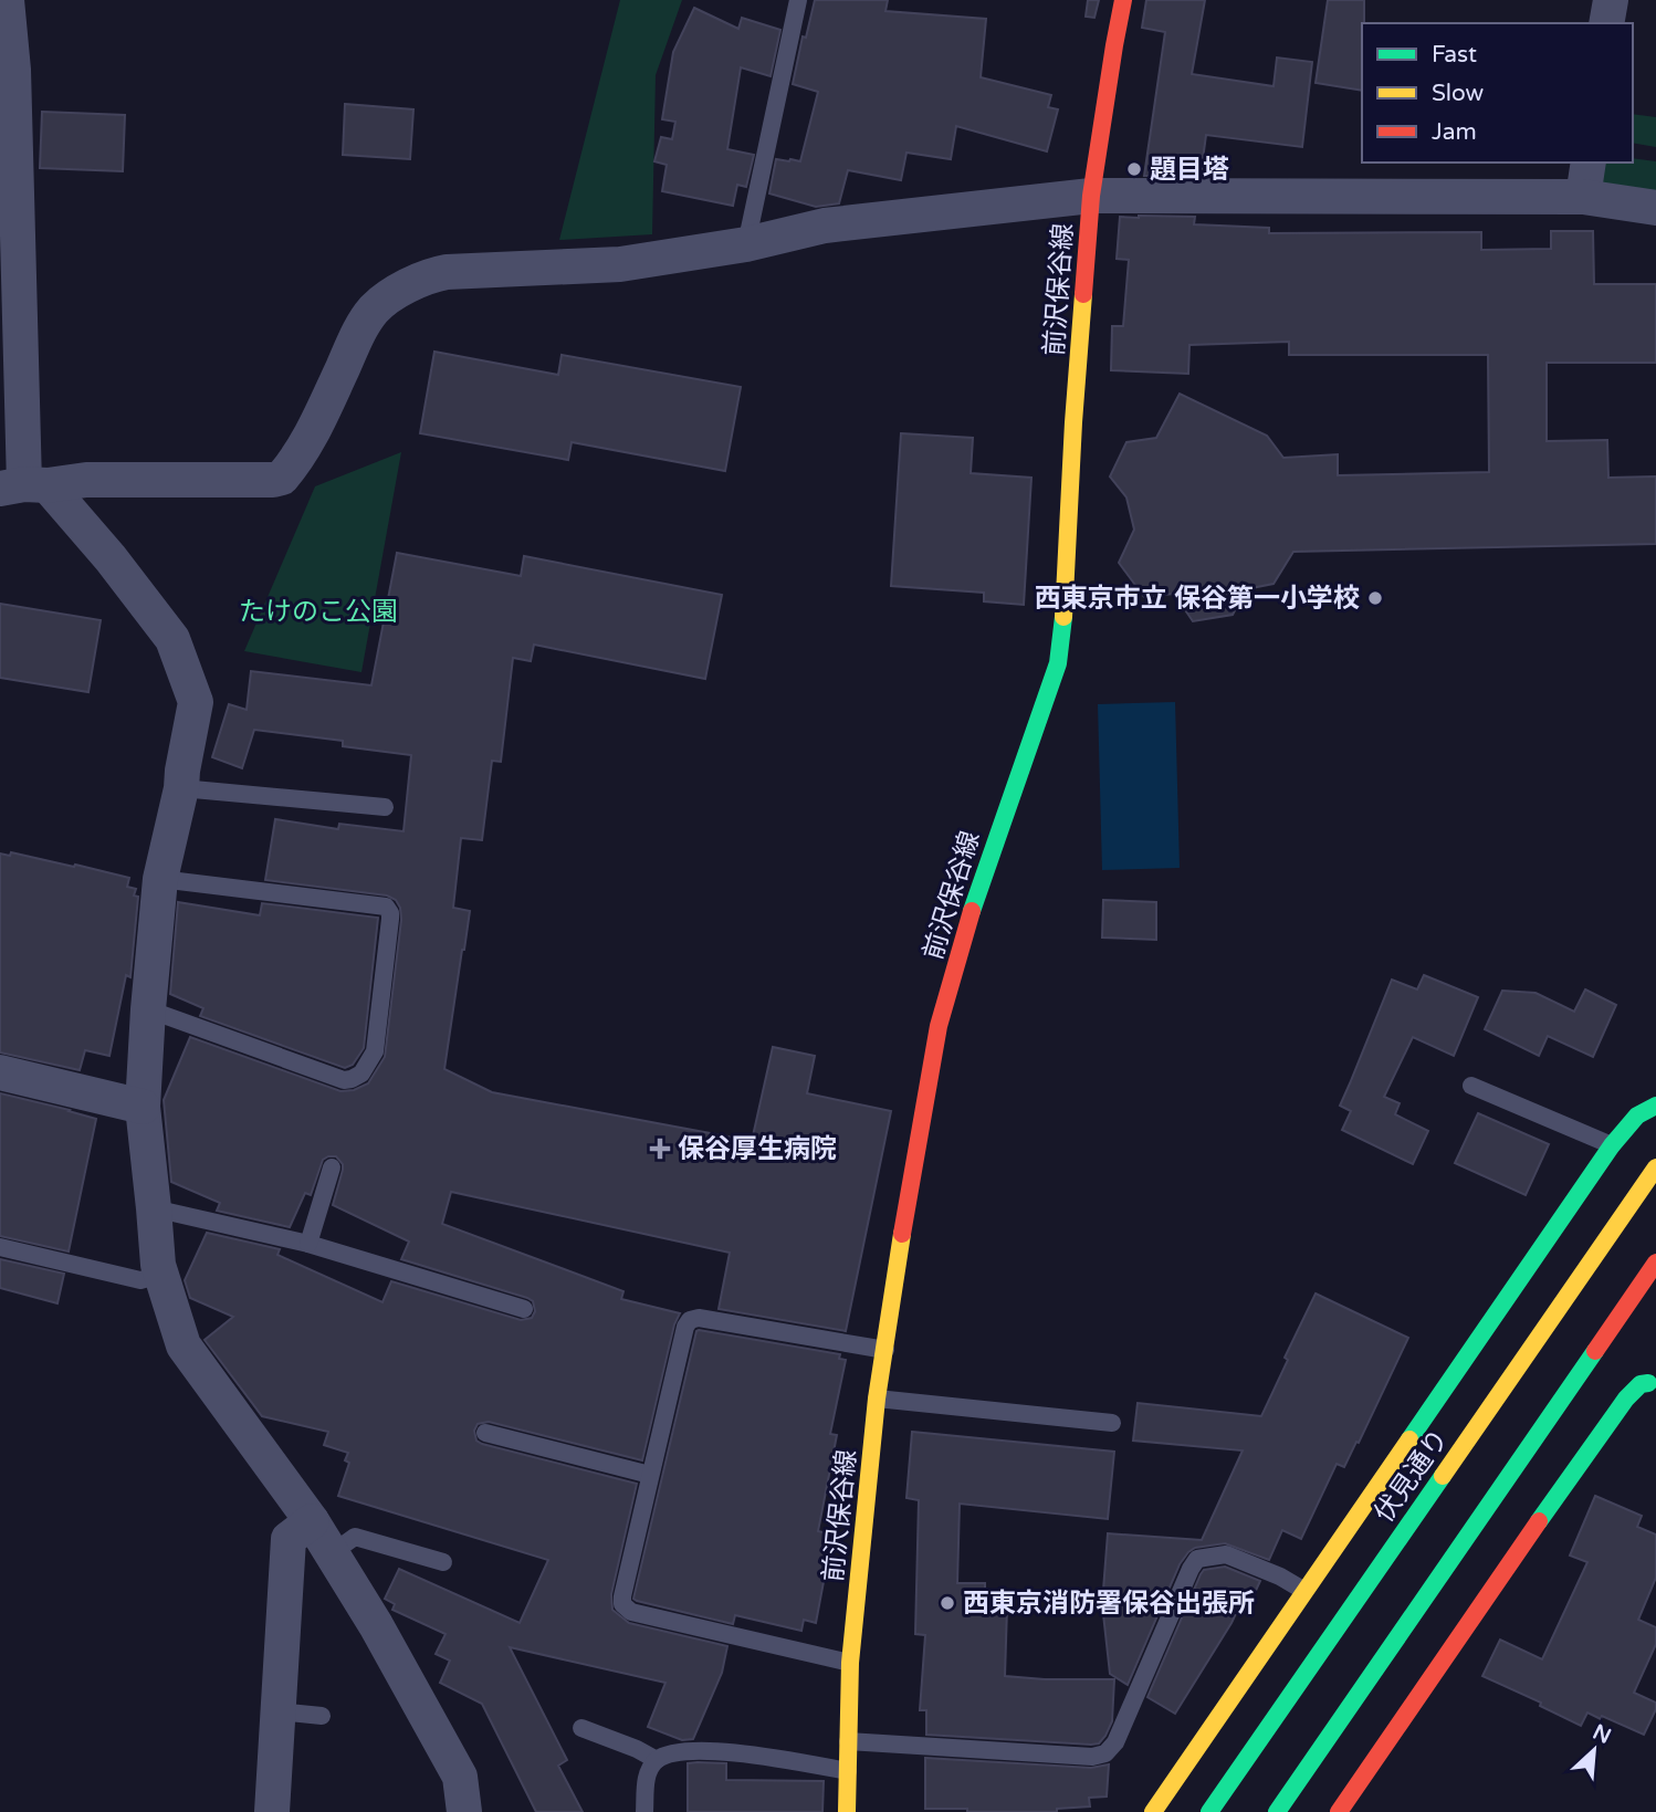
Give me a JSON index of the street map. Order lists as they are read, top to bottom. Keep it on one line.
{"streets":{"main road":["前沢保谷線","伏見通り"]},"parks":["たけのこ公園"],"places":{"other":["題目塔","西東京市立 保谷第一小学校","西東京消防署保谷出張所"],"health":["保谷厚生病院"]},"legend":["Fast","Slow","Jam"],"north":"top right"}
